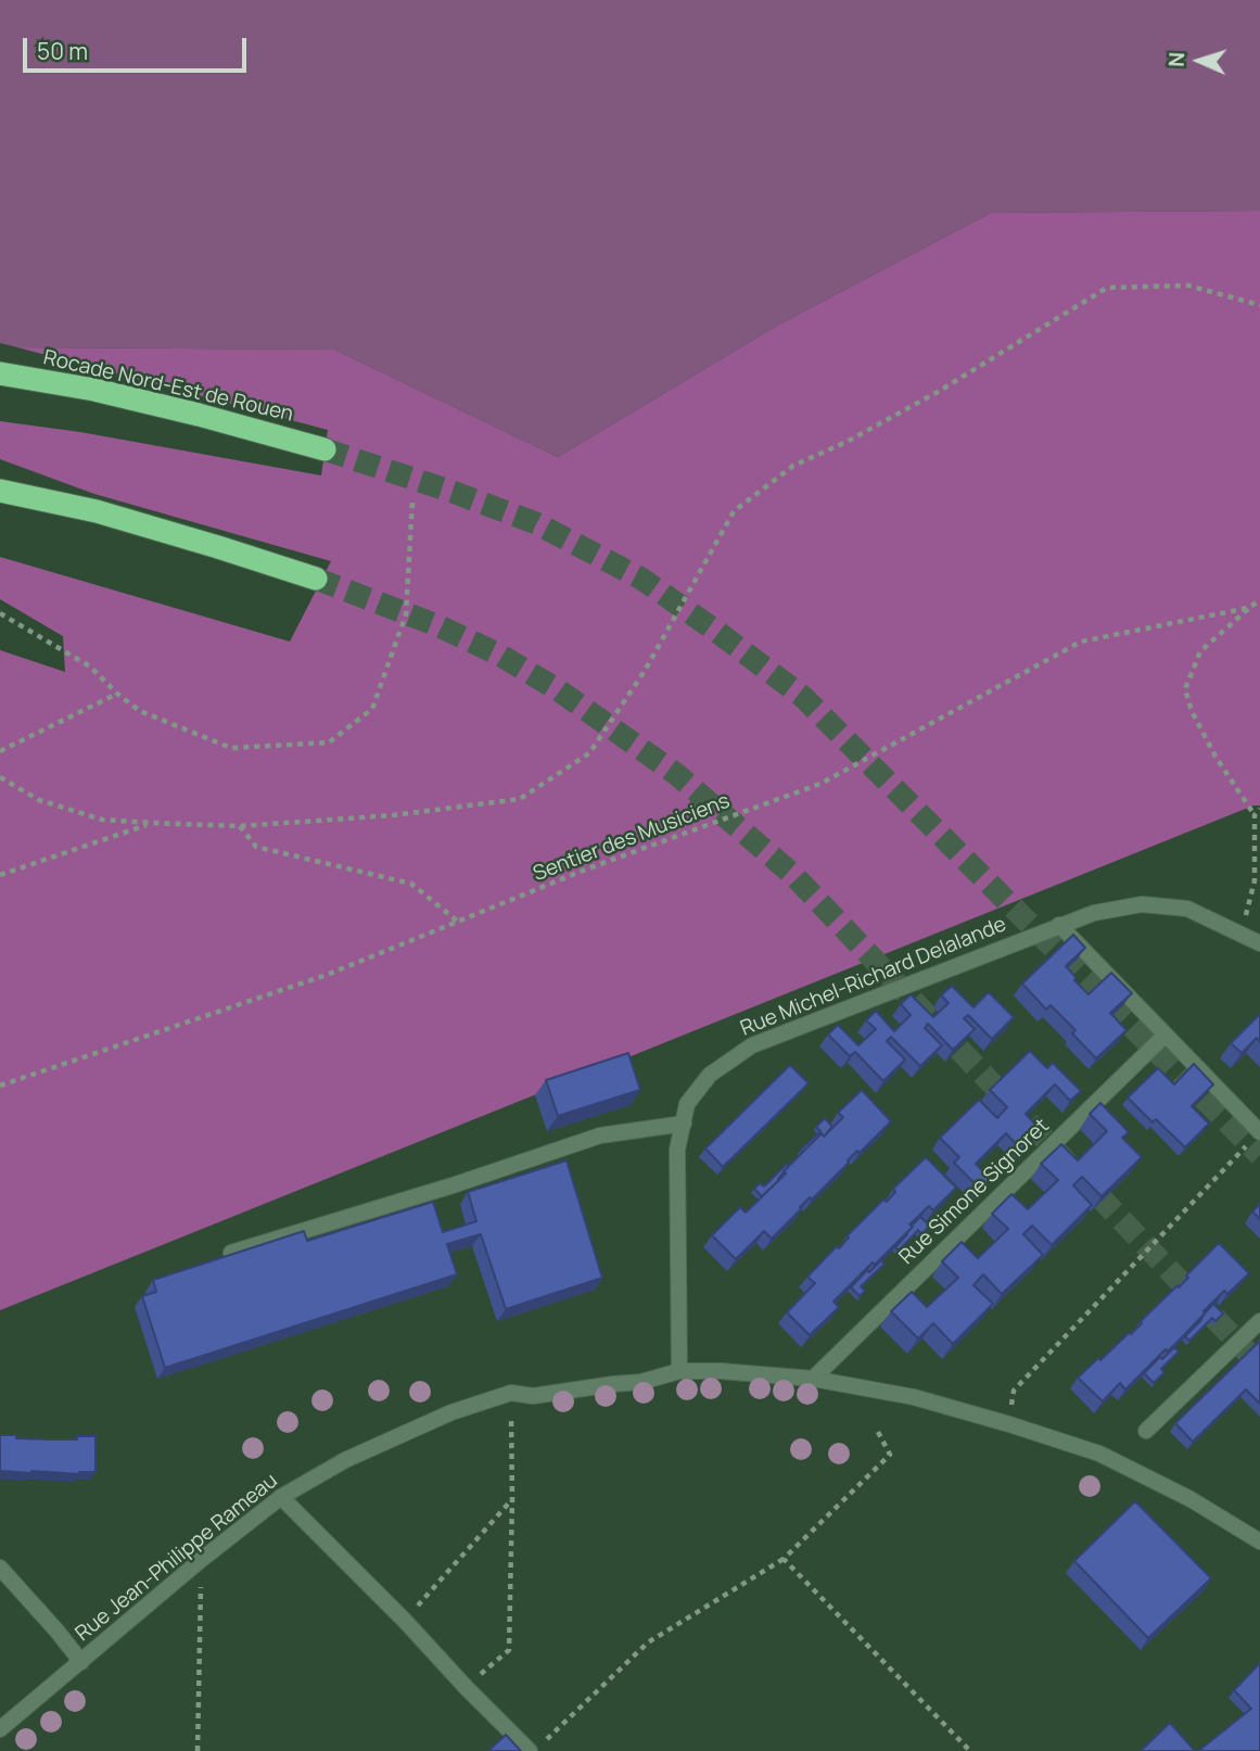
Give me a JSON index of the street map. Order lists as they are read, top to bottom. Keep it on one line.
{"streets":{"highway":["Rocade Nord-Est de Rouen"],"street":["Rue Michel-Richard Delalande","Rue Simone Signoret","Rue Jean-Philippe Rameau"],"path":["Sentier des Musiciens"]},"crossings":[["Rue Michel-Richard Delalande","Rue Jean-Philippe Rameau"],["Rue Simone Signoret","Rue Jean-Philippe Rameau"]],"scale_bar":"50 m","north":"left"}
